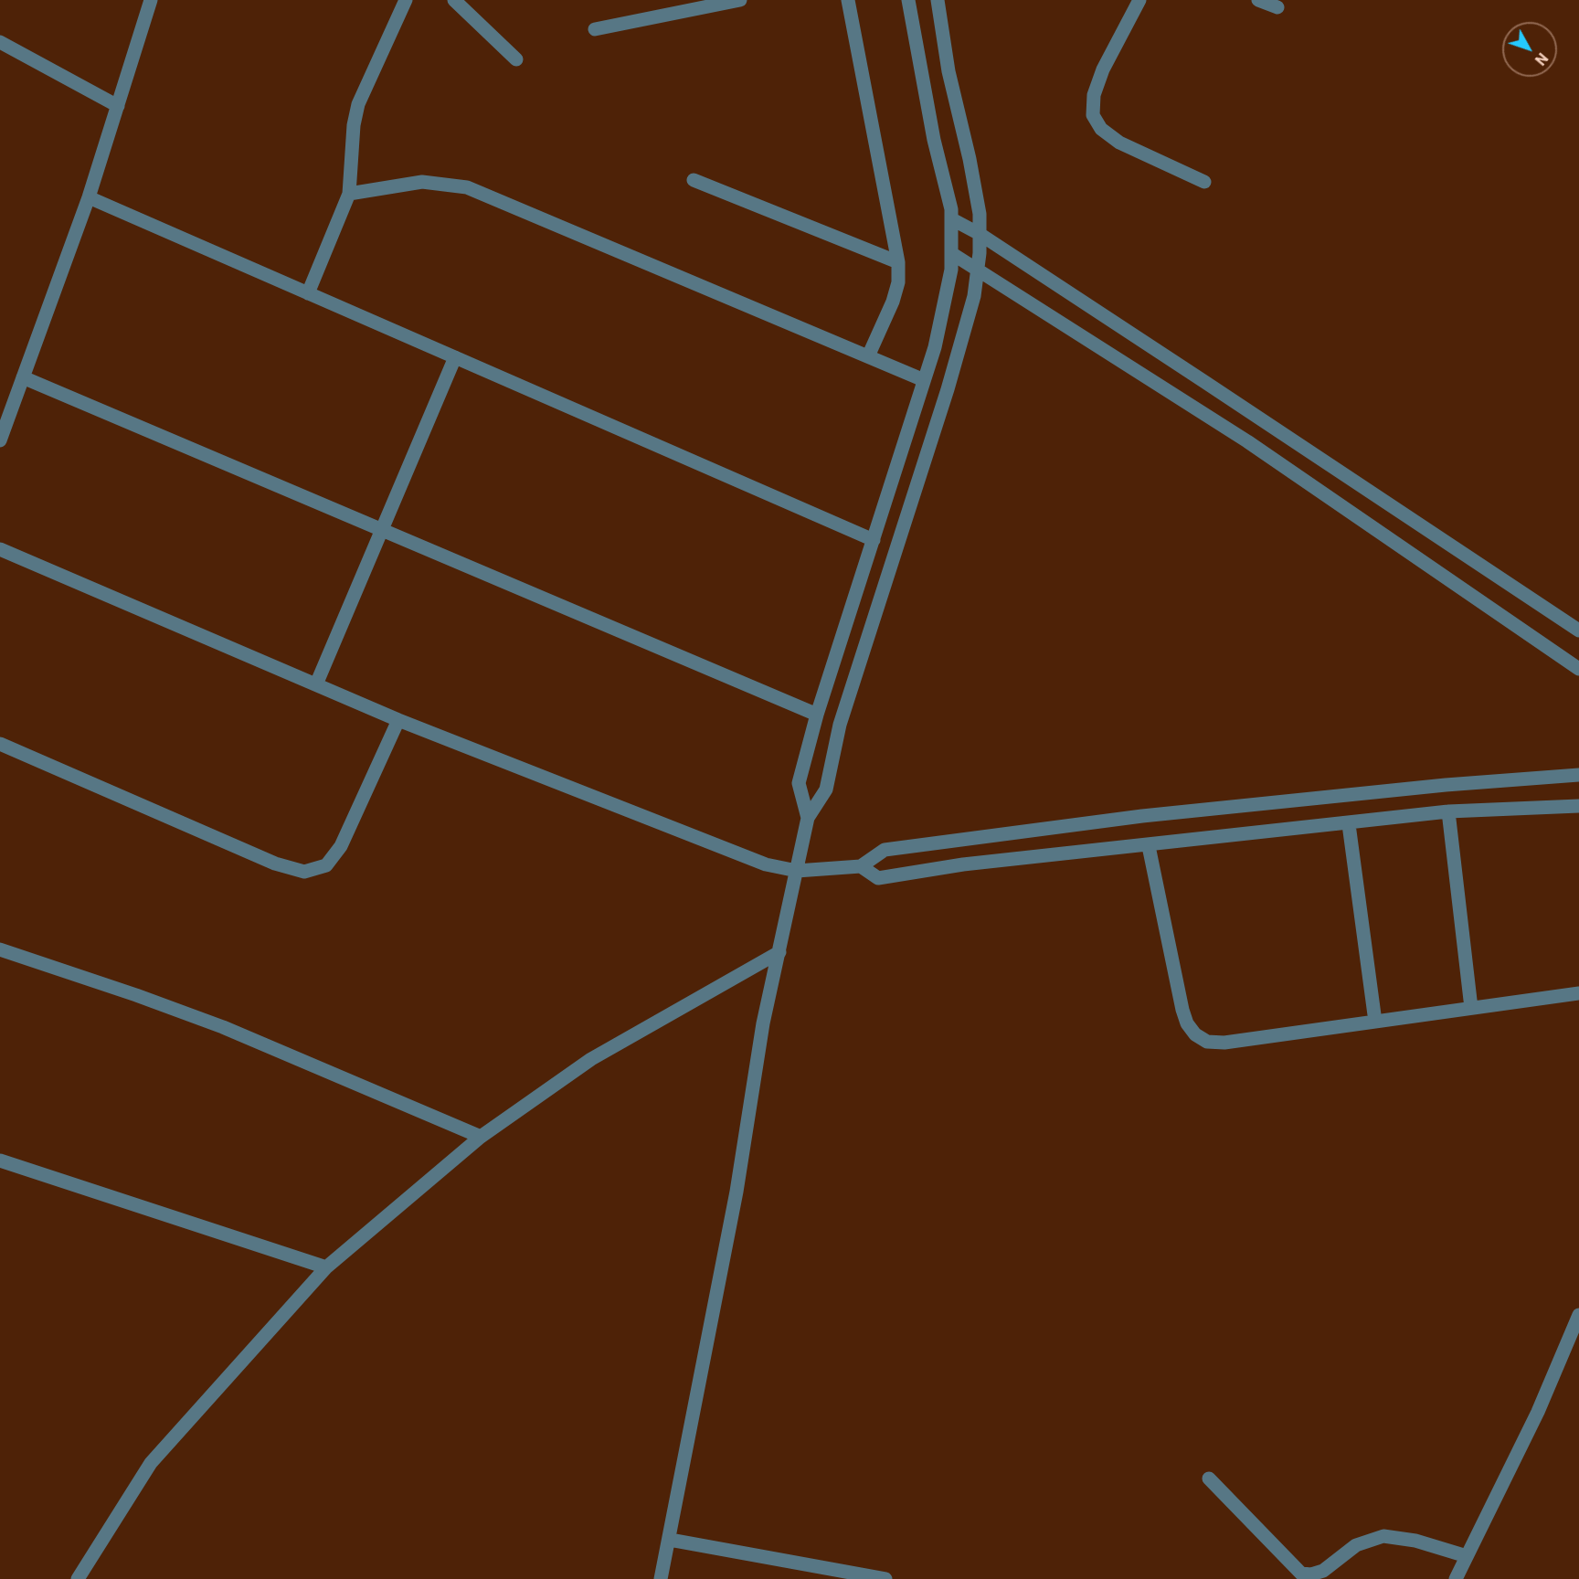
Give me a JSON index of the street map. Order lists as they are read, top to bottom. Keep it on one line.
{"north":"bottom right"}
